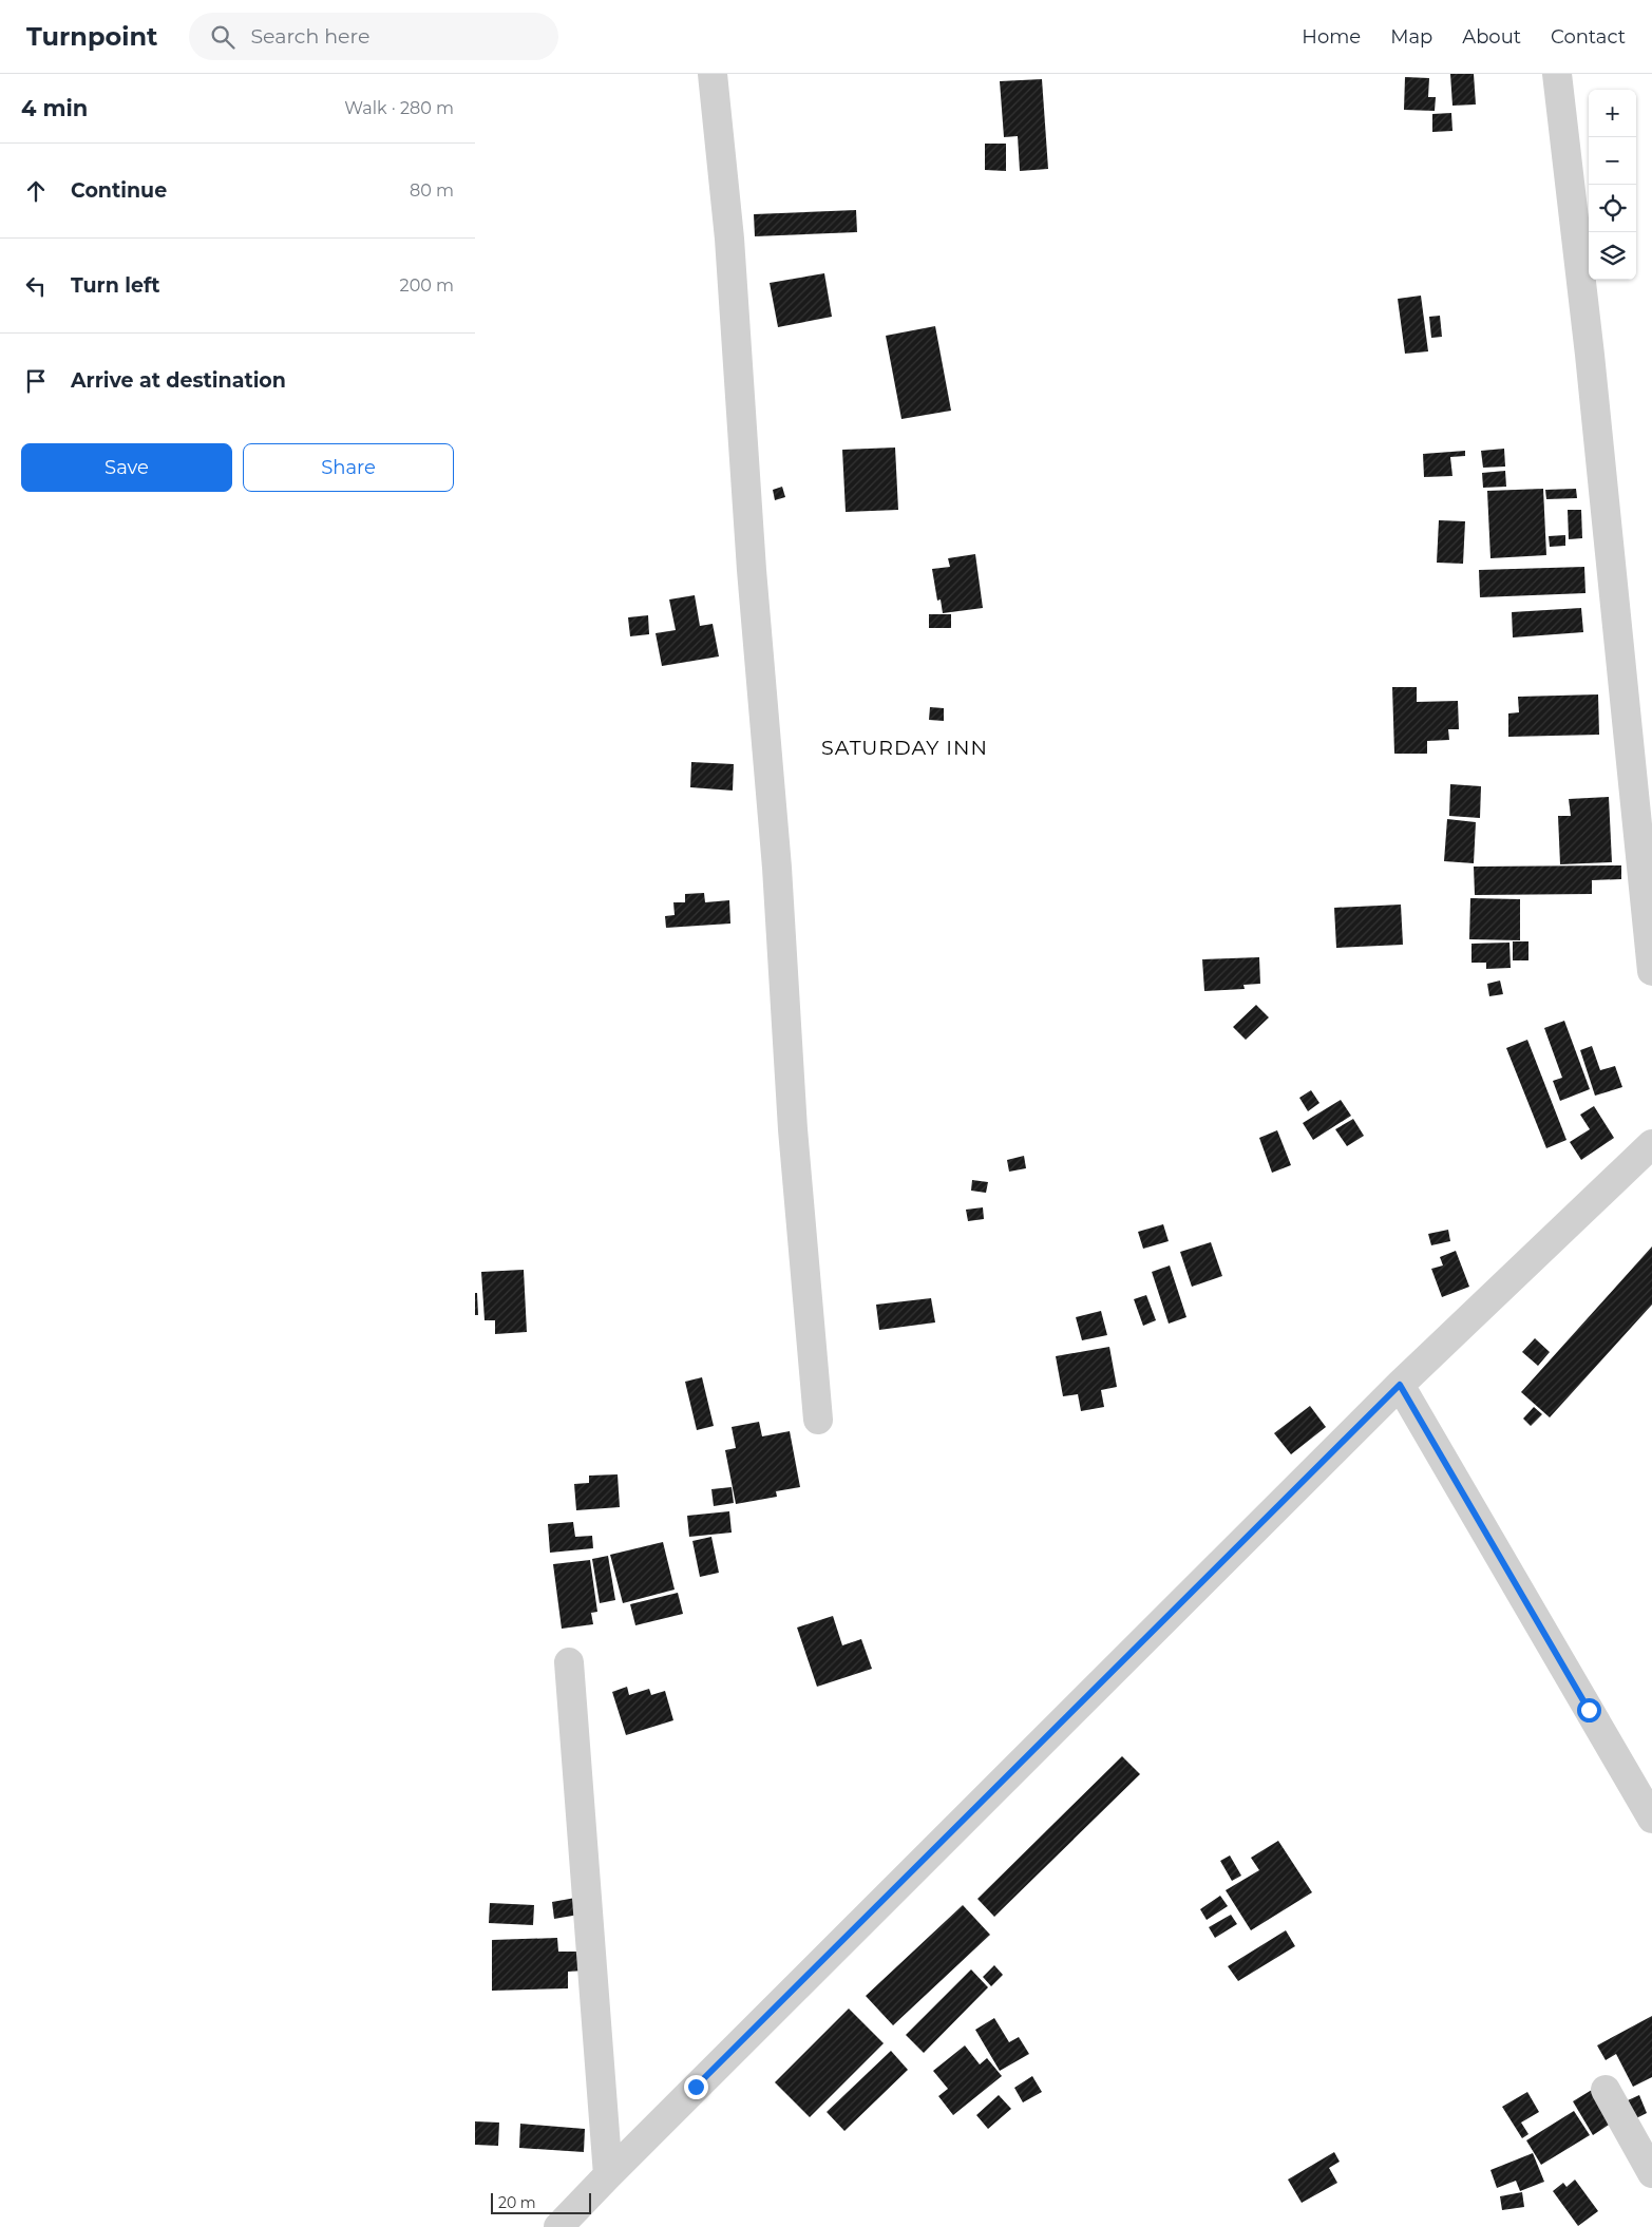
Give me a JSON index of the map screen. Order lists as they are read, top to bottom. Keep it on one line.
{"districts":["SATURDAY INN"],"scale_bar":"20 m","page":{"header":"Turnpoint","search":"Search here","nav":["Home","Map","About","Contact"],"heading":["4 min","Walk · 280 m"],"map_buttons":["+","−"],"list":[["Continue","80 m"],["Turn left","200 m"],"Arrive at destination"],"buttons":["Save","Share"],"scale":"20 m"}}
